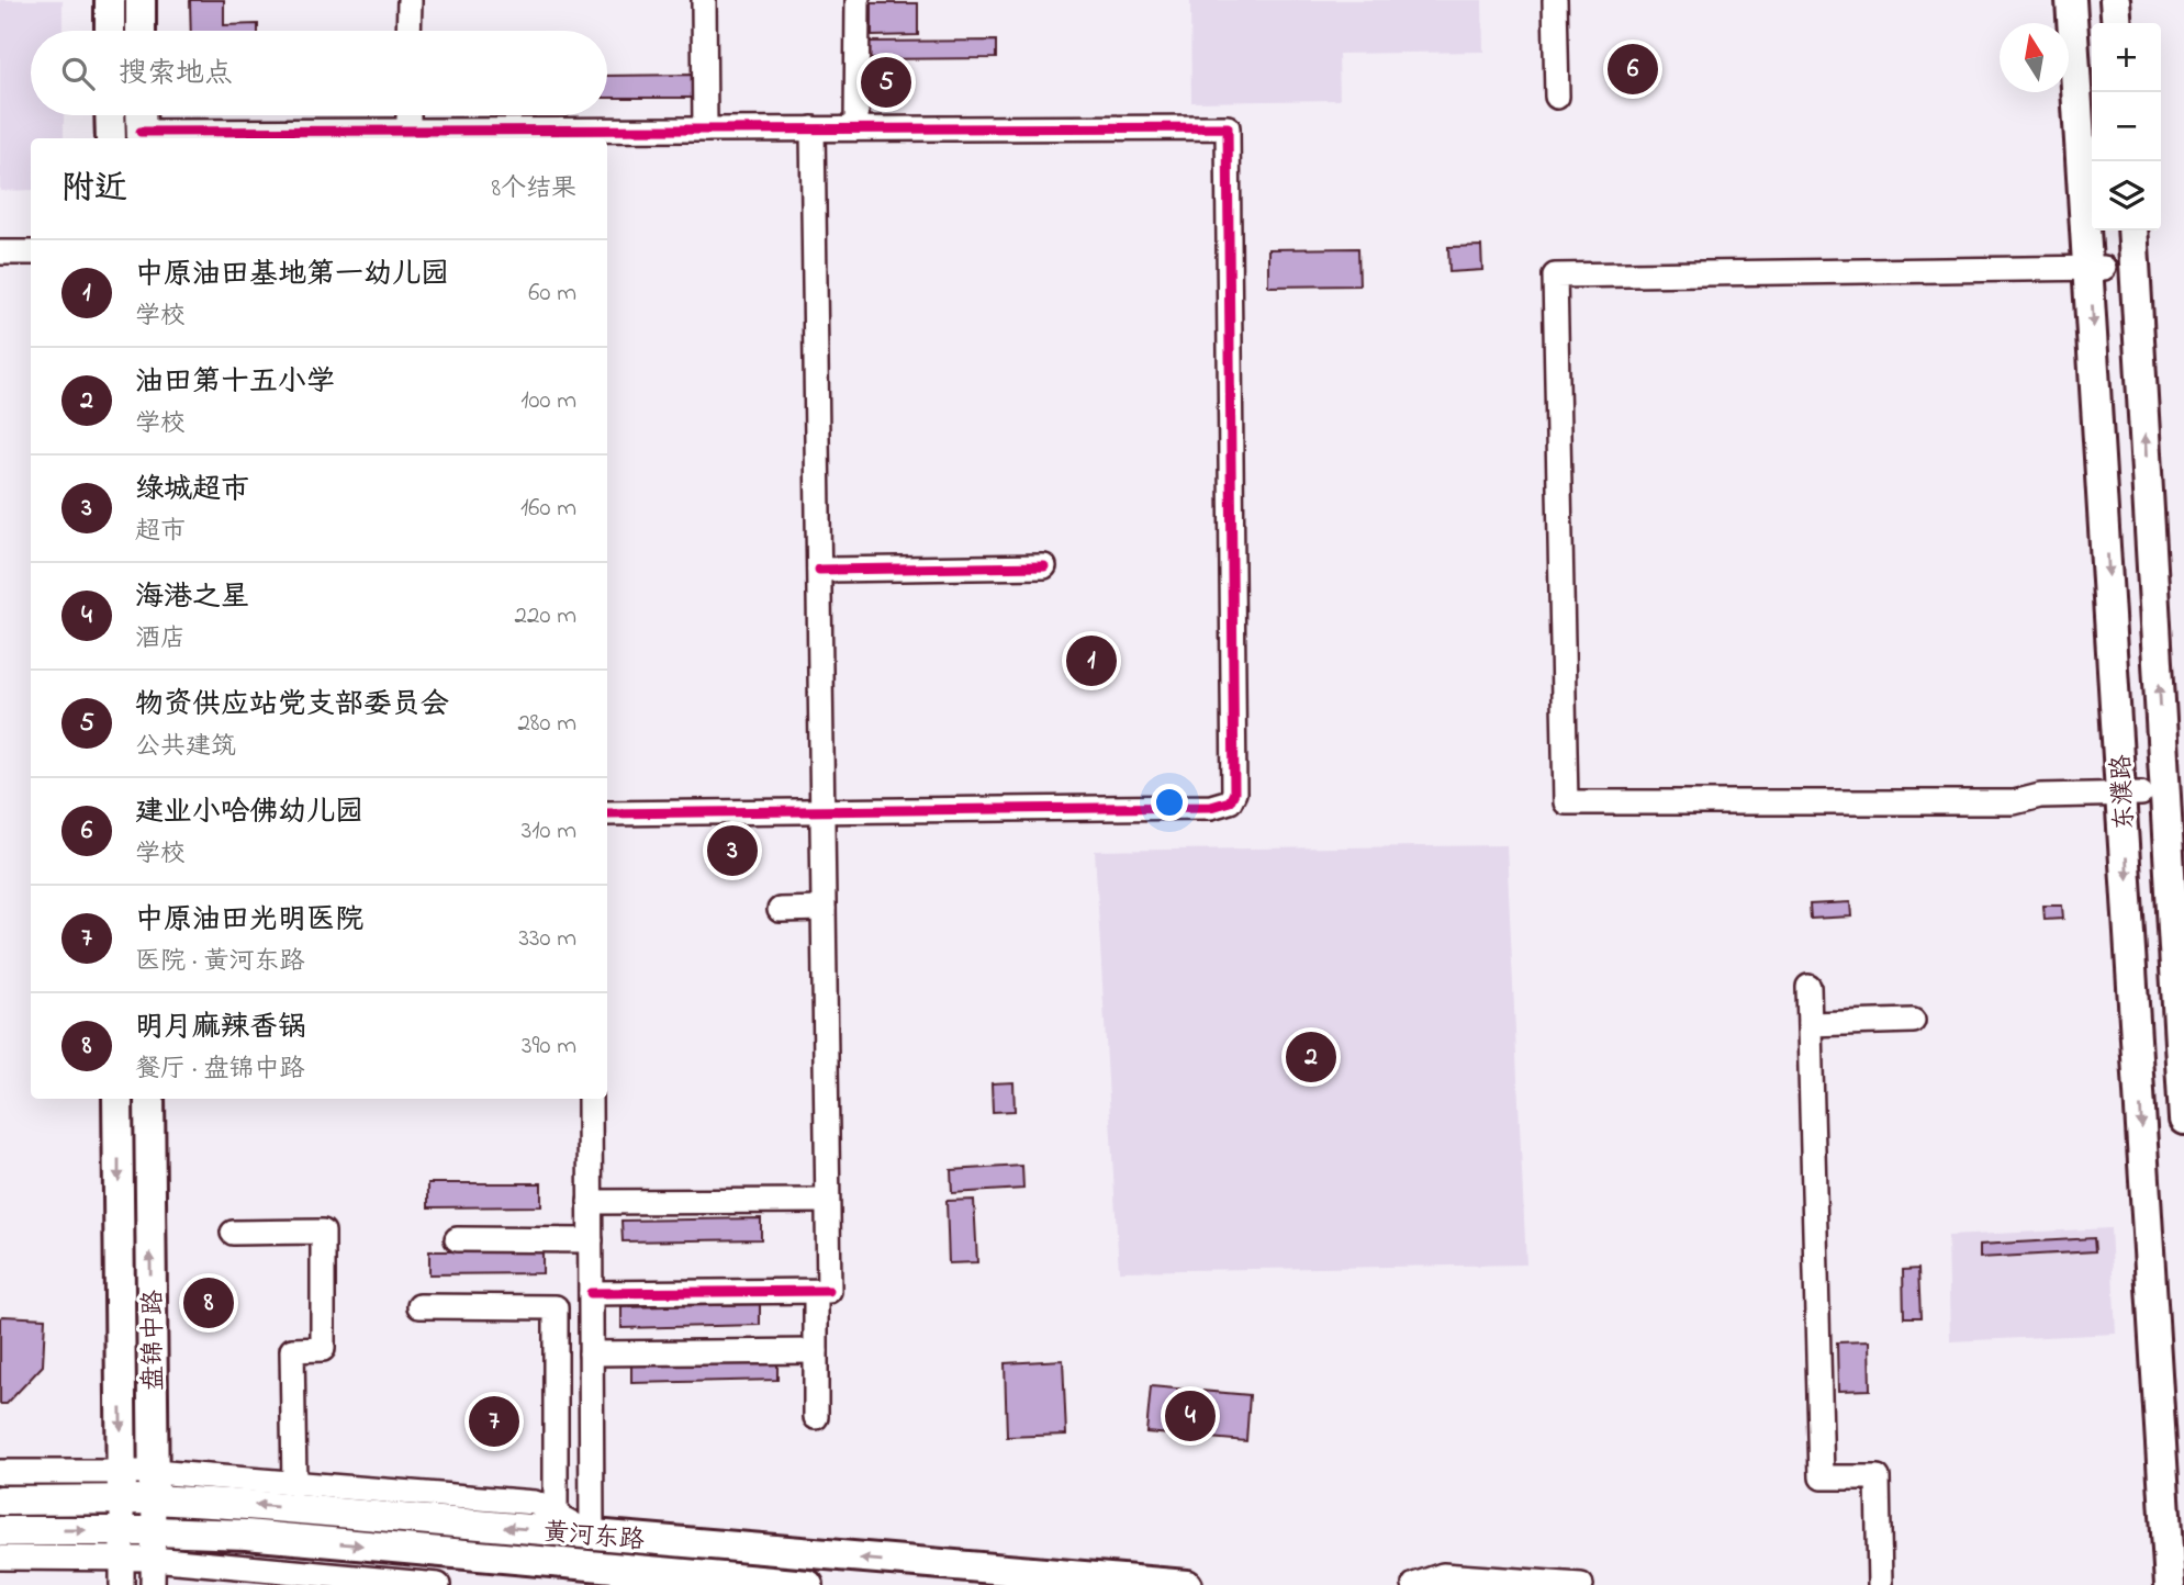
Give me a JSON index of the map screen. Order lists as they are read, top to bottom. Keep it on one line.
{"streets":{"main road":["东濮路","盘锦中路","黄河东路"]},"crossings":[["盘锦中路","黄河东路"]],"north":"top","page":{"map_buttons":["+","−"],"search":"搜索地点","pins":["6","5","1","3","2","8","4","7"],"heading":["附近","8个结果"],"list":[{"mark":"1","name":"中原油田基地第一幼儿园","note":"学校","value":"60 m"},{"mark":"2","name":"油田第十五小学","note":"学校","value":"100 m"},{"mark":"3","name":"绿城超市","note":"超市","value":"160 m"},{"mark":"4","name":"海港之星","note":"酒店","value":"220 m"},{"mark":"5","name":"物资供应站党支部委员会","note":"公共建筑","value":"280 m"},{"mark":"6","name":"建业小哈佛幼儿园","note":"学校","value":"310 m"},{"mark":"7","name":"中原油田光明医院","note":"医院 · 黄河东路","value":"330 m"},{"mark":"8","name":"明月麻辣香锅","note":"餐厅 · 盘锦中路","value":"390 m"}]}}
